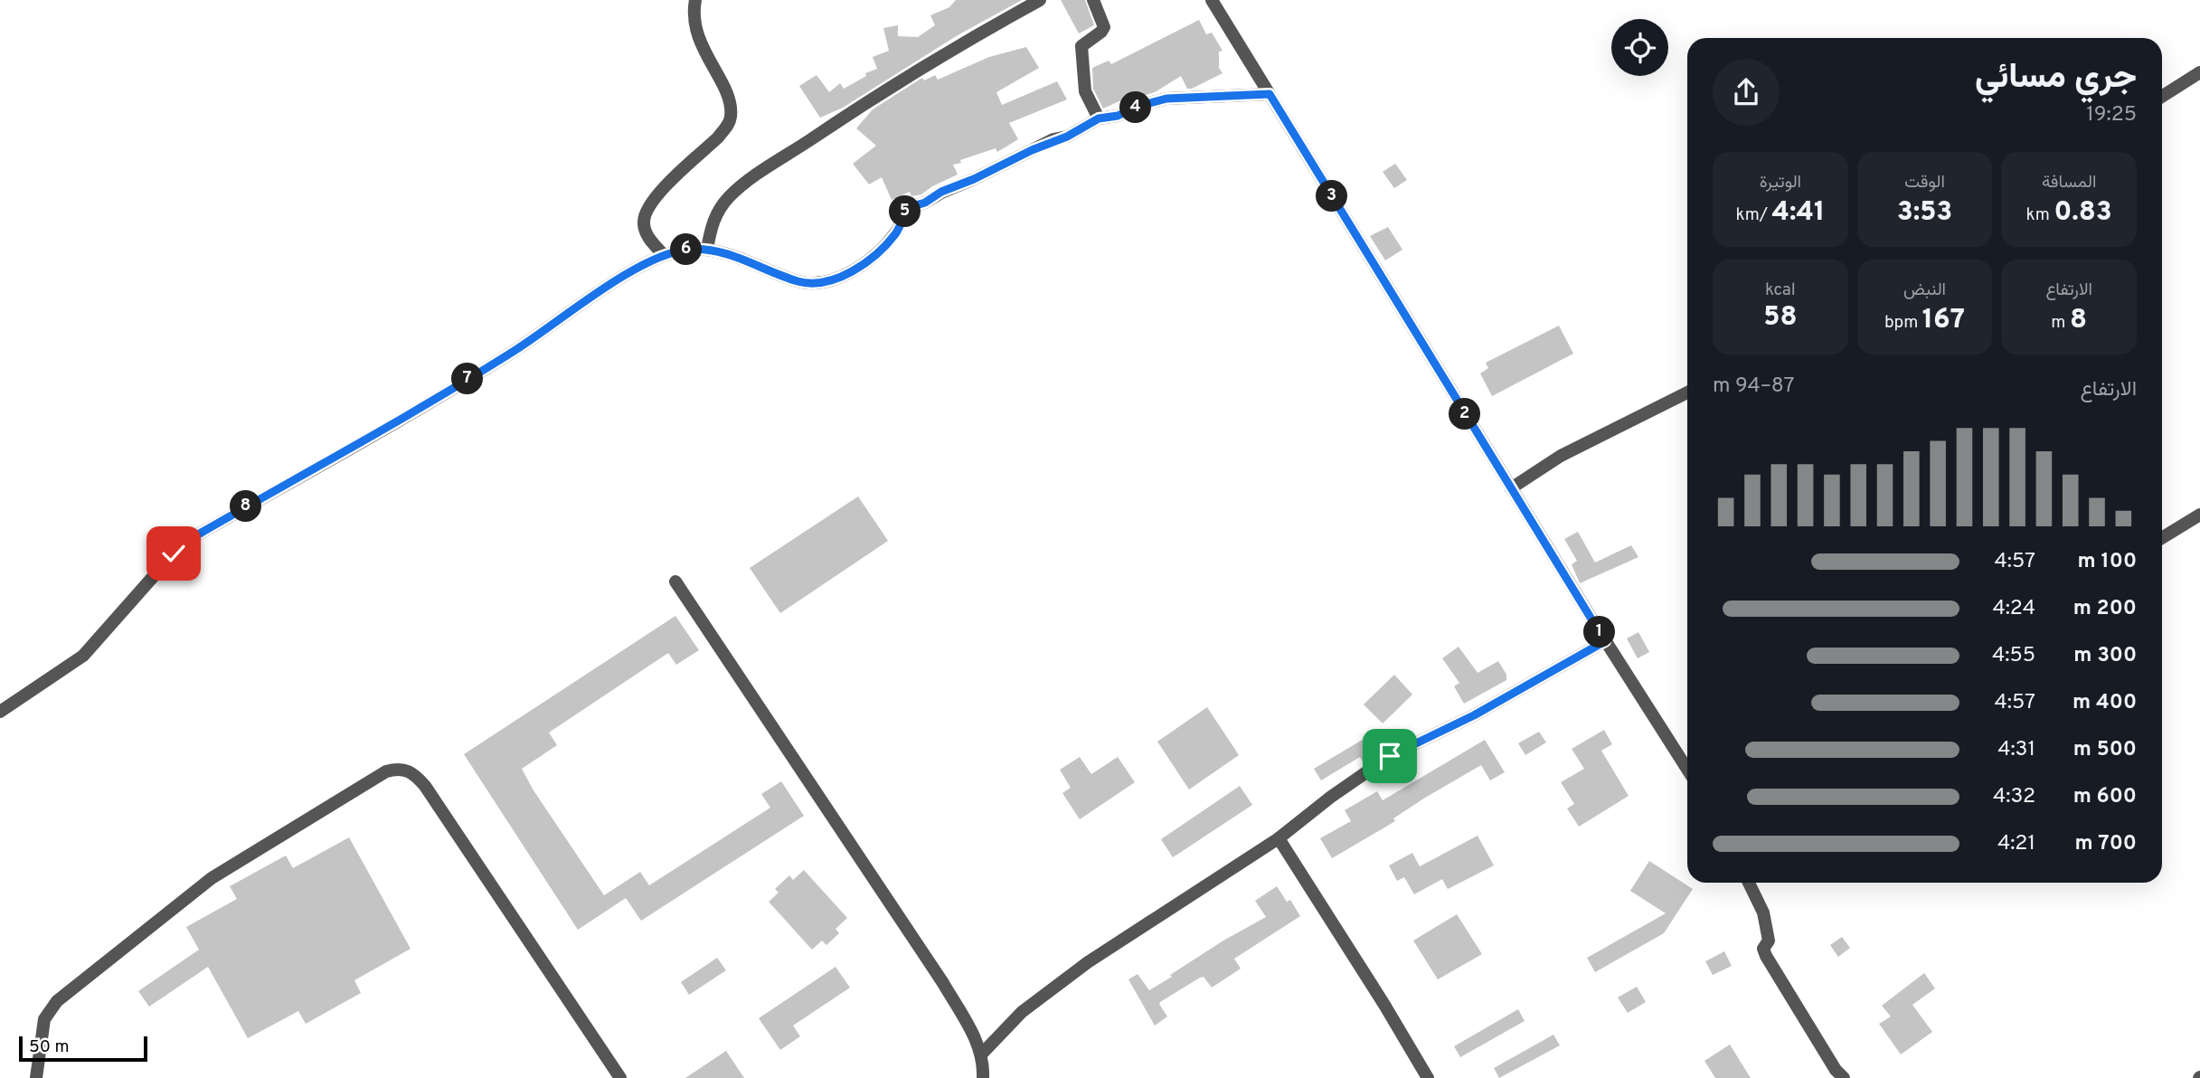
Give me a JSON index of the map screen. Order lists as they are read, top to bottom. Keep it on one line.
{"scale_bar":"50 m","page":{"heading":["جري مسائي","19:25"],"pins":["4","3","5","6","7","2","8","1"],"stats":[["المسافة","0.83 km"],["الوقت","3:53"],["الوتيرة","4:41 /km"],["الارتفاع","8 m"],["النبض","167 bpm"],["kcal","58"]],"chart":["الارتفاع","87–94 m"],"list":[{"name":"100 m","note":"4:57"},{"name":"200 m","note":"4:24"},{"name":"300 m","note":"4:55"},{"name":"400 m","note":"4:57"},{"name":"500 m","note":"4:31"},{"name":"600 m","note":"4:32"},{"name":"700 m","note":"4:21"}],"scale":"50 m"}}
